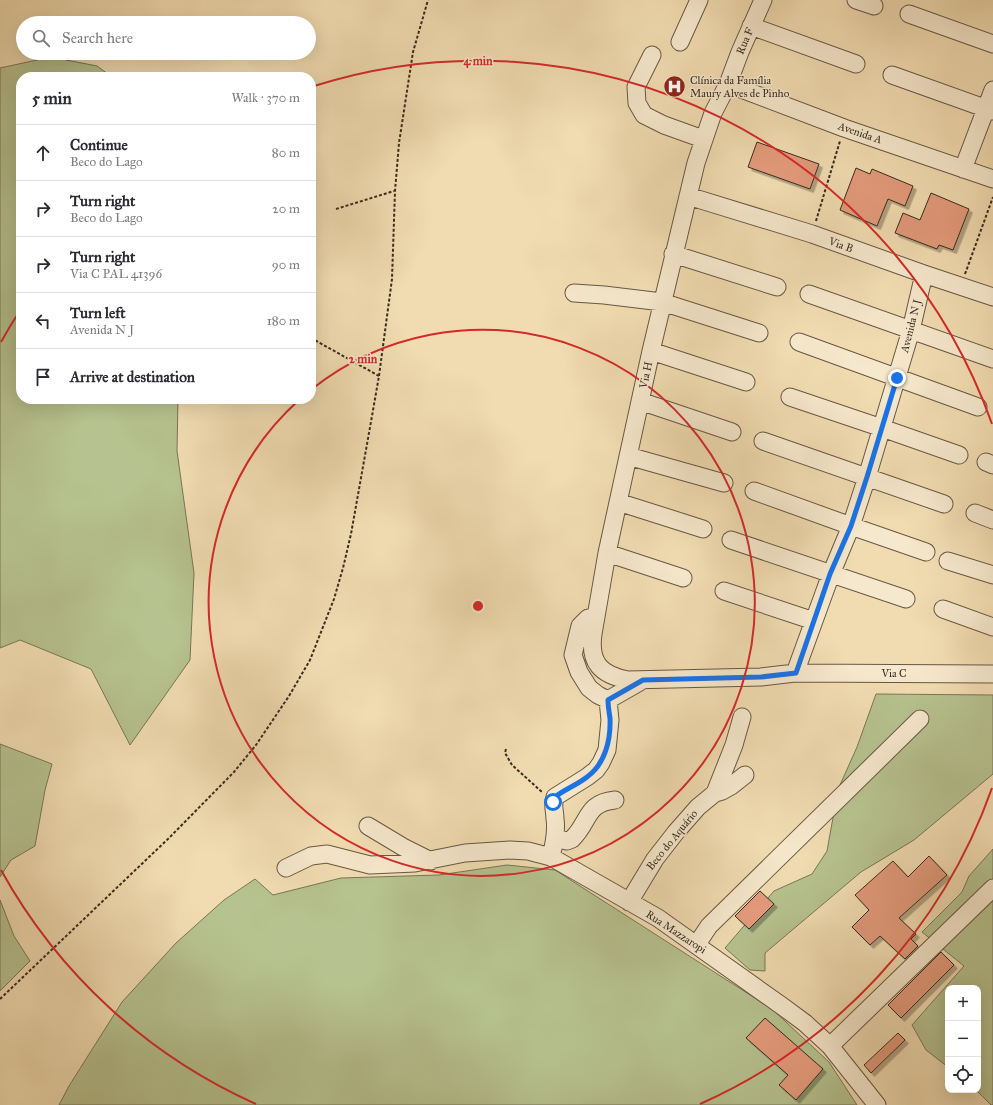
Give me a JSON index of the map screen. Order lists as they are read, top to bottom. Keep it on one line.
{"streets":{"street":["Rua F","Avenida A","Via B","Avenida N J","Via H","Via C","Beco do Aquário","Rua Mazzaropi"]},"crossings":[["Rua F","Avenida A"],["Rua F","Via H"],["Avenida A","Via H"],["Via B","Avenida N J"],["Via B","Via H"],["Avenida N J","Via C"],["Via H","Via C"],["Beco do Aquário","Rua Mazzaropi"]],"places":{"hospital":["Clínica da Família Maury Alves de Pinho"]},"page":{"search":"Search here","heading":["5 min","Walk · 370 m"],"list":[["Continue","Beco do Lago","80 m"],["Turn right","Beco do Lago","20 m"],["Turn right","Via C PAL 41396","90 m"],["Turn left","Avenida N J","180 m"],"Arrive at destination"],"map_buttons":["+","−"]},"rings":["4 min","2 min"]}
